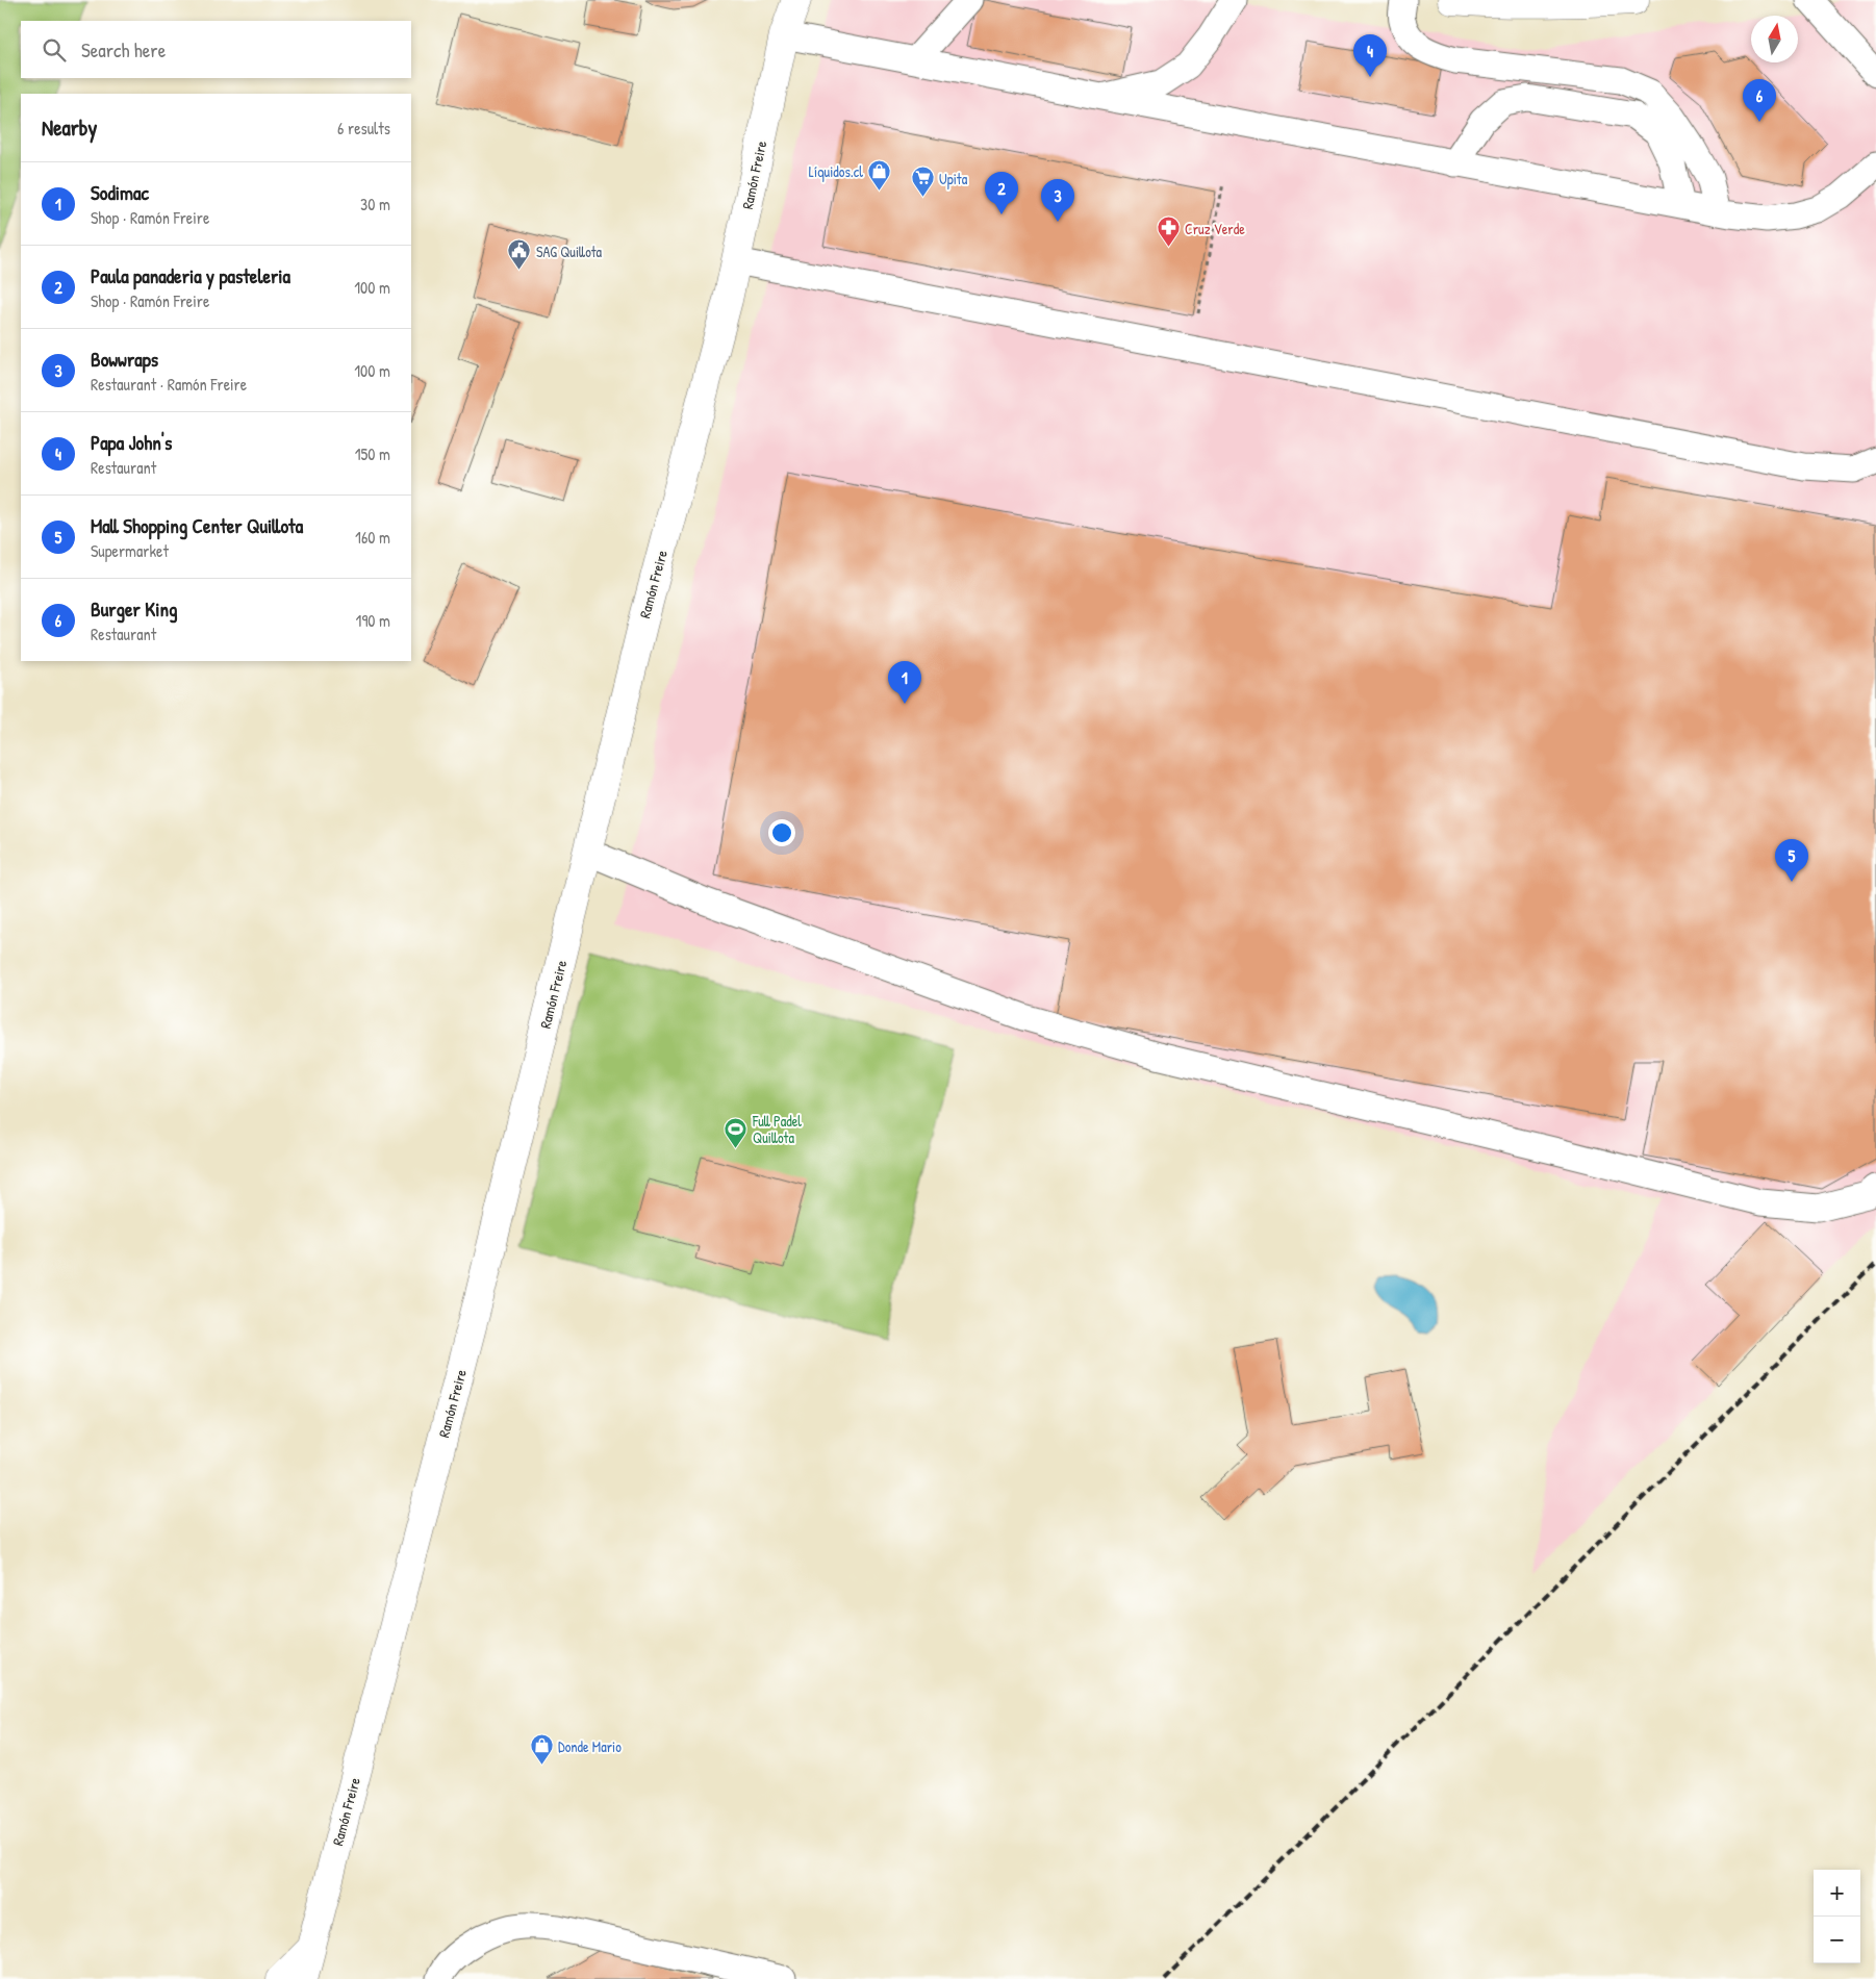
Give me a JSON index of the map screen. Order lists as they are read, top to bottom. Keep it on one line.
{"streets":{"main road":["Ramón Freire"]},"places":{"shop":["Líquidos.cl","Donde Mario"],"supermarket":["Upita"],"pharmacy":["Cruz Verde"],"public building":["SAG Quillota"],"sports":["Full Padel Quillota"]},"north":"top","page":{"search":"Search here","pins":["4","6","2","3","1","5"],"heading":["Nearby","6 results"],"list":[{"mark":"1","name":"Sodimac","note":"Shop · Ramón Freire","value":"30 m"},{"mark":"2","name":"Paula panaderia y pasteleria","note":"Shop · Ramón Freire","value":"100 m"},{"mark":"3","name":"Bowwraps","note":"Restaurant · Ramón Freire","value":"100 m"},{"mark":"4","name":"Papa John's","note":"Restaurant","value":"150 m"},{"mark":"5","name":"Mall Shopping Center Quillota","note":"Supermarket","value":"160 m"},{"mark":"6","name":"Burger King","note":"Restaurant","value":"190 m"}],"map_buttons":["+","−"]}}
